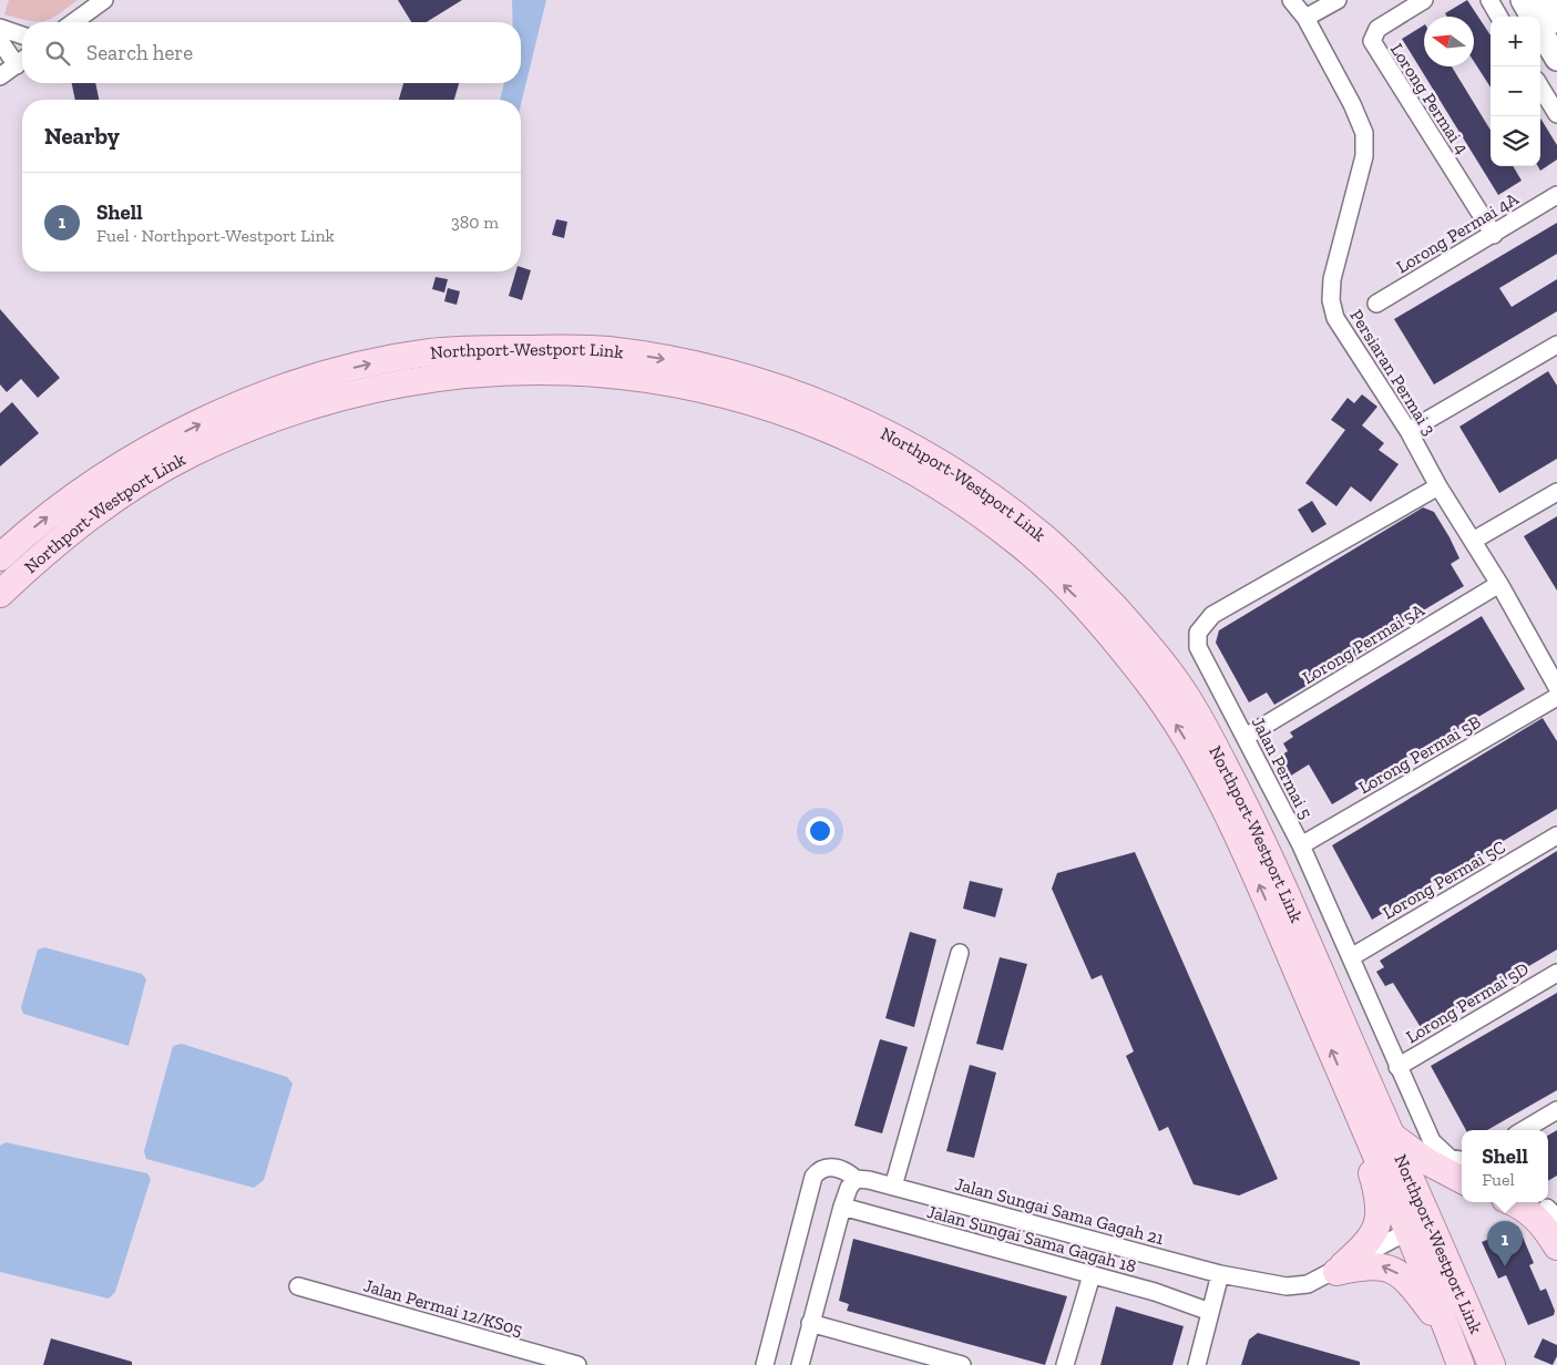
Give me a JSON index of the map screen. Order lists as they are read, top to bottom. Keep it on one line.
{"streets":{"main road":["Northport-Westport Link"],"street":["Lorong Permai 4","Lorong Permai 4A","Persiaran Permai 3","Lorong Permai 5A","Lorong Permai 5B","Jalan Permai 5","Lorong Permai 5C","Lorong Permai 5D","Jalan Sungai Sama Gagah 21","Jalan Sungai Sama Gagah 18","Jalan Permai 12/KS05"]},"crossings":[["Lorong Permai 4","Lorong Permai 4A"],["Northport-Westport Link","Jalan Sungai Sama Gagah 21"],["Persiaran Permai 3","Lorong Permai 5A"],["Persiaran Permai 3","Jalan Permai 5"],["Lorong Permai 5A","Jalan Permai 5"],["Lorong Permai 5B","Jalan Permai 5"],["Jalan Permai 5","Lorong Permai 5C"],["Jalan Permai 5","Lorong Permai 5D"]],"north":"left","page":{"map_buttons":["+","−"],"search":"Search here","heading":"Nearby","list":[{"mark":"1","name":"Shell","note":"Fuel · Northport-Westport Link","value":"380 m"}],"popup":["Shell","Fuel"],"pins":"1"}}
